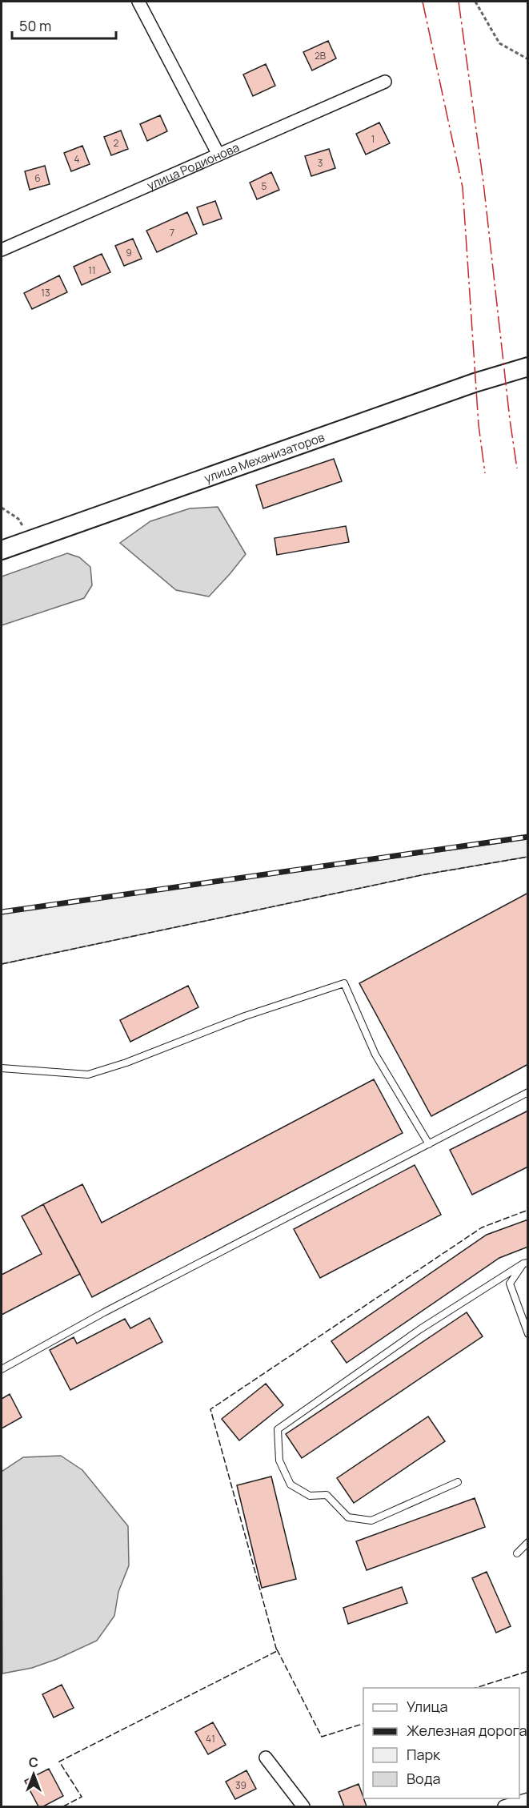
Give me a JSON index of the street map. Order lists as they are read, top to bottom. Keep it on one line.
{"streets":{"street":["улица Родионова","улица Механизаторов"]},"house_numbers":["2В","1","2","4","3","6","5","7","9","11","13","41","39"],"legend":["Улица","Железная дорога","Парк","Вода"],"scale_bar":"50 m","north":"top"}
